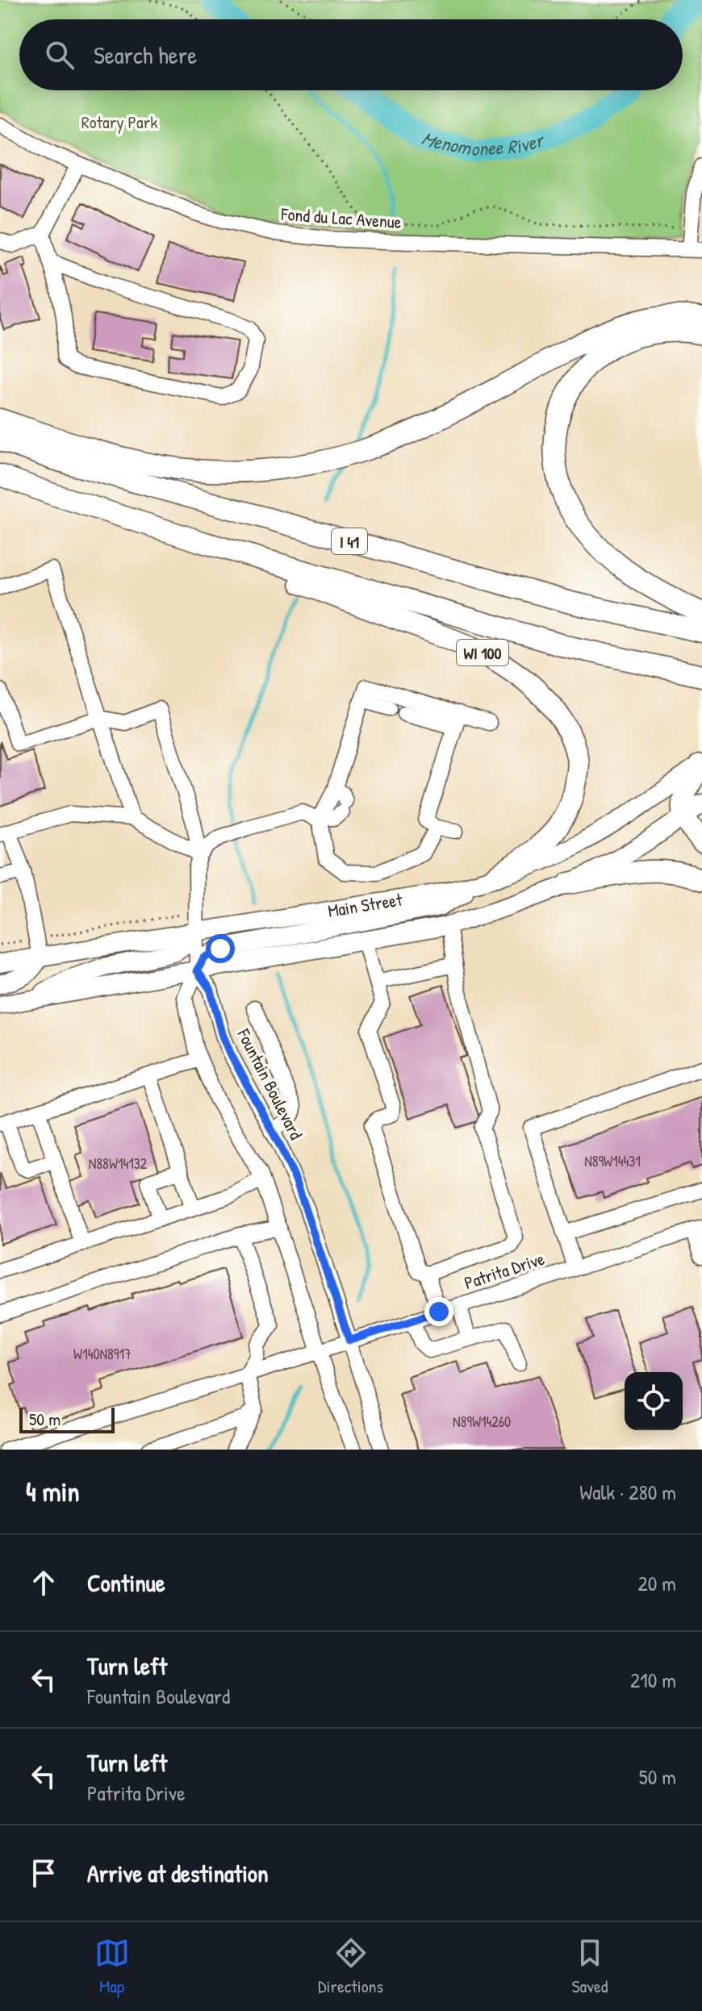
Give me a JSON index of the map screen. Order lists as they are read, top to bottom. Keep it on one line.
{"streets":{"highway":["I 41","WI 100"],"main road":["Main Street"],"street":["Fond du Lac Avenue","Fountain Boulevard","Patrita Drive"]},"crossings":[["I 41","WI 100"],["WI 100","Main Street"],["Main Street","Fountain Boulevard"],["Fountain Boulevard","Patrita Drive"]],"water":["Menomonee River"],"parks":["Rotary Park"],"house_numbers":["N89W14431","N88W14132","W140N8917","N89W14260"],"scale_bar":"50 m","page":{"search":"Search here","scale":"50 m","heading":["4 min","Walk · 280 m"],"list":[["Continue","20 m"],["Turn left","Fountain Boulevard","210 m"],["Turn left","Patrita Drive","50 m"],"Arrive at destination"],"nav":["Map","Directions","Saved"]}}
